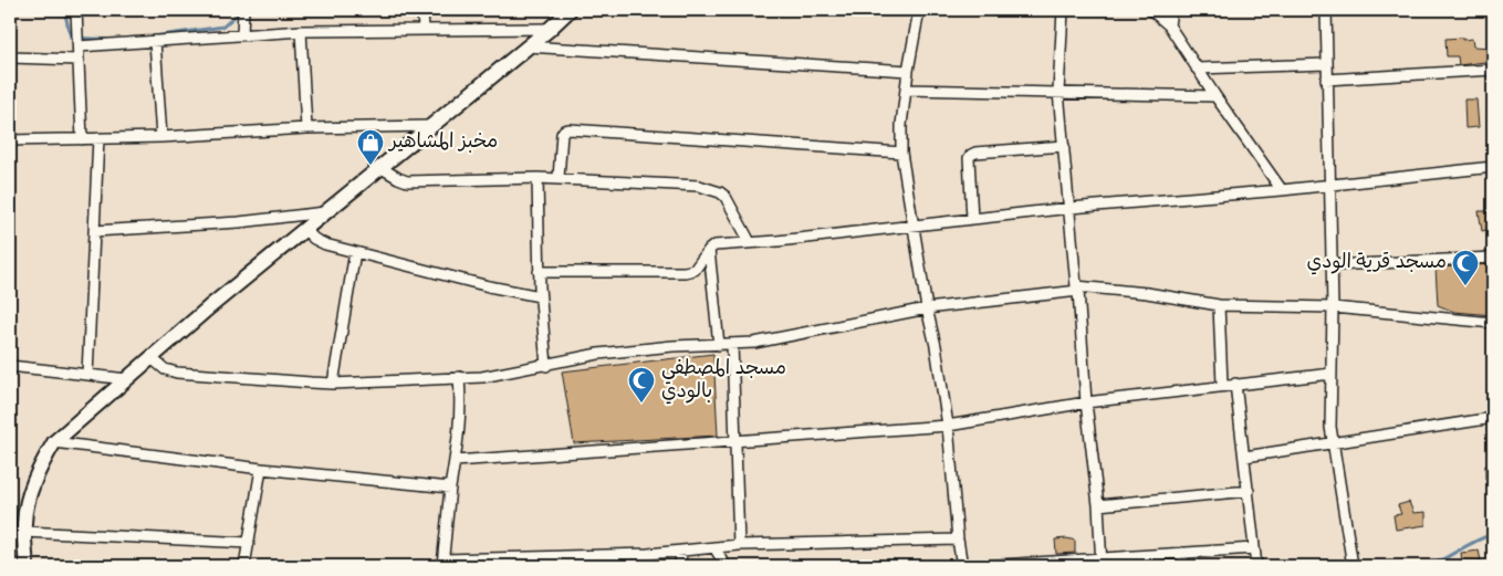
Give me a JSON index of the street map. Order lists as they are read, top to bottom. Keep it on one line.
{"places":{"shop":["مخبز المشاهير"],"mosque":["مسجد قرية الودي","مسجد المصطفي بالودي"]}}
